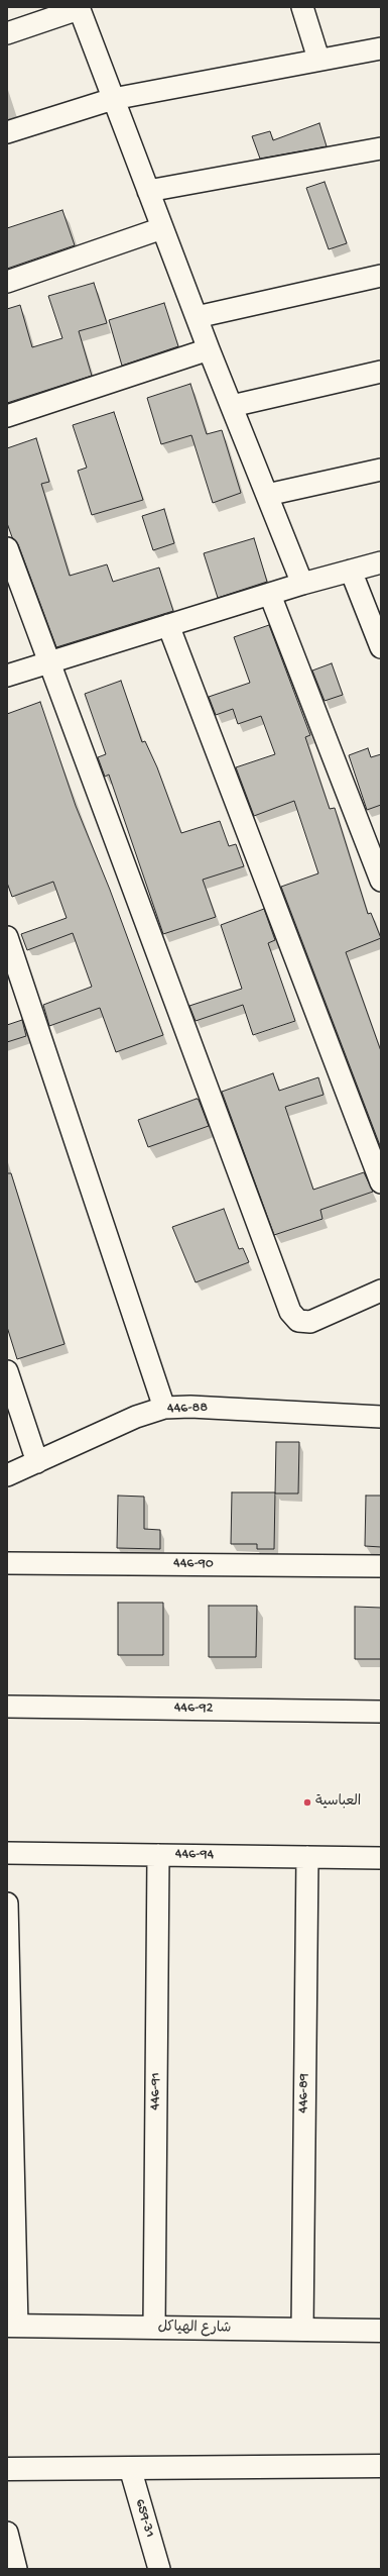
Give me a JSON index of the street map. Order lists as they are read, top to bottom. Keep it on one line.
{"streets":{"street":["446-88","446-90","446-92","446-94","446-91","446-89","شارع الهياكل","659-31"]},"crossings":[["446-94","446-91"],["446-94","446-89"],["446-91","شارع الهياكل"],["446-89","شارع الهياكل"]],"places":["العباسية"]}
